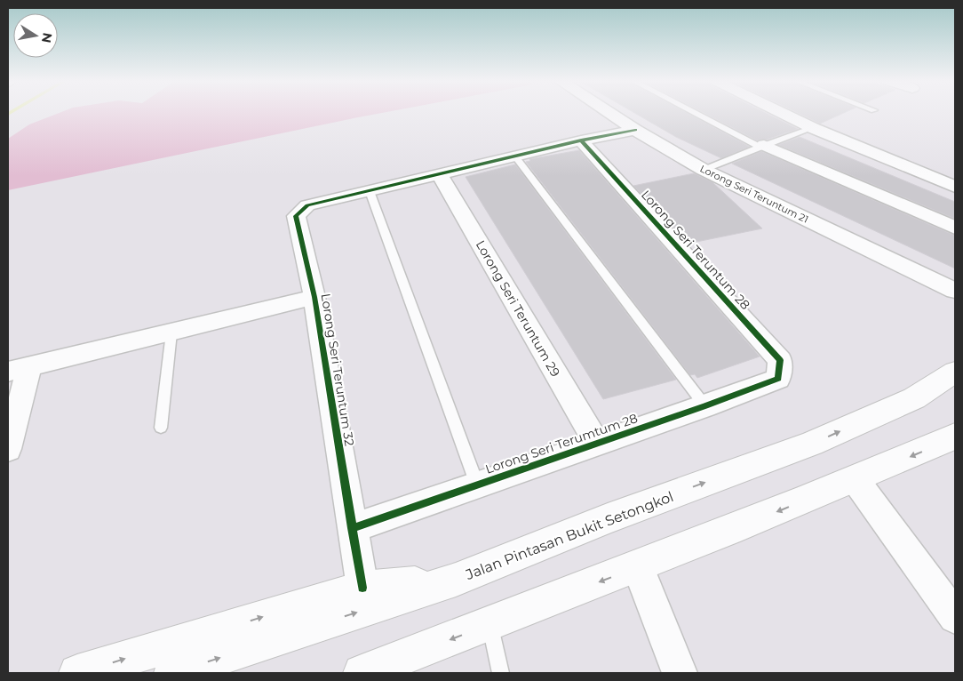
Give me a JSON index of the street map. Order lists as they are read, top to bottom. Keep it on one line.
{"streets":{"main road":["Jalan Pintasan Bukit Setongkol"],"street":["Lorong Seri Teruntum 21","Lorong Seri Teruntum 28","Lorong Seri Teruntum 29","Lorong Seri Teruntum 32","Lorong Seri Terumtum 28"]},"crossings":[["Lorong Seri Teruntum 28","Lorong Seri Terumtum 28"],["Lorong Seri Teruntum 29","Lorong Seri Terumtum 28"],["Lorong Seri Teruntum 32","Lorong Seri Terumtum 28"]],"north":"right"}
